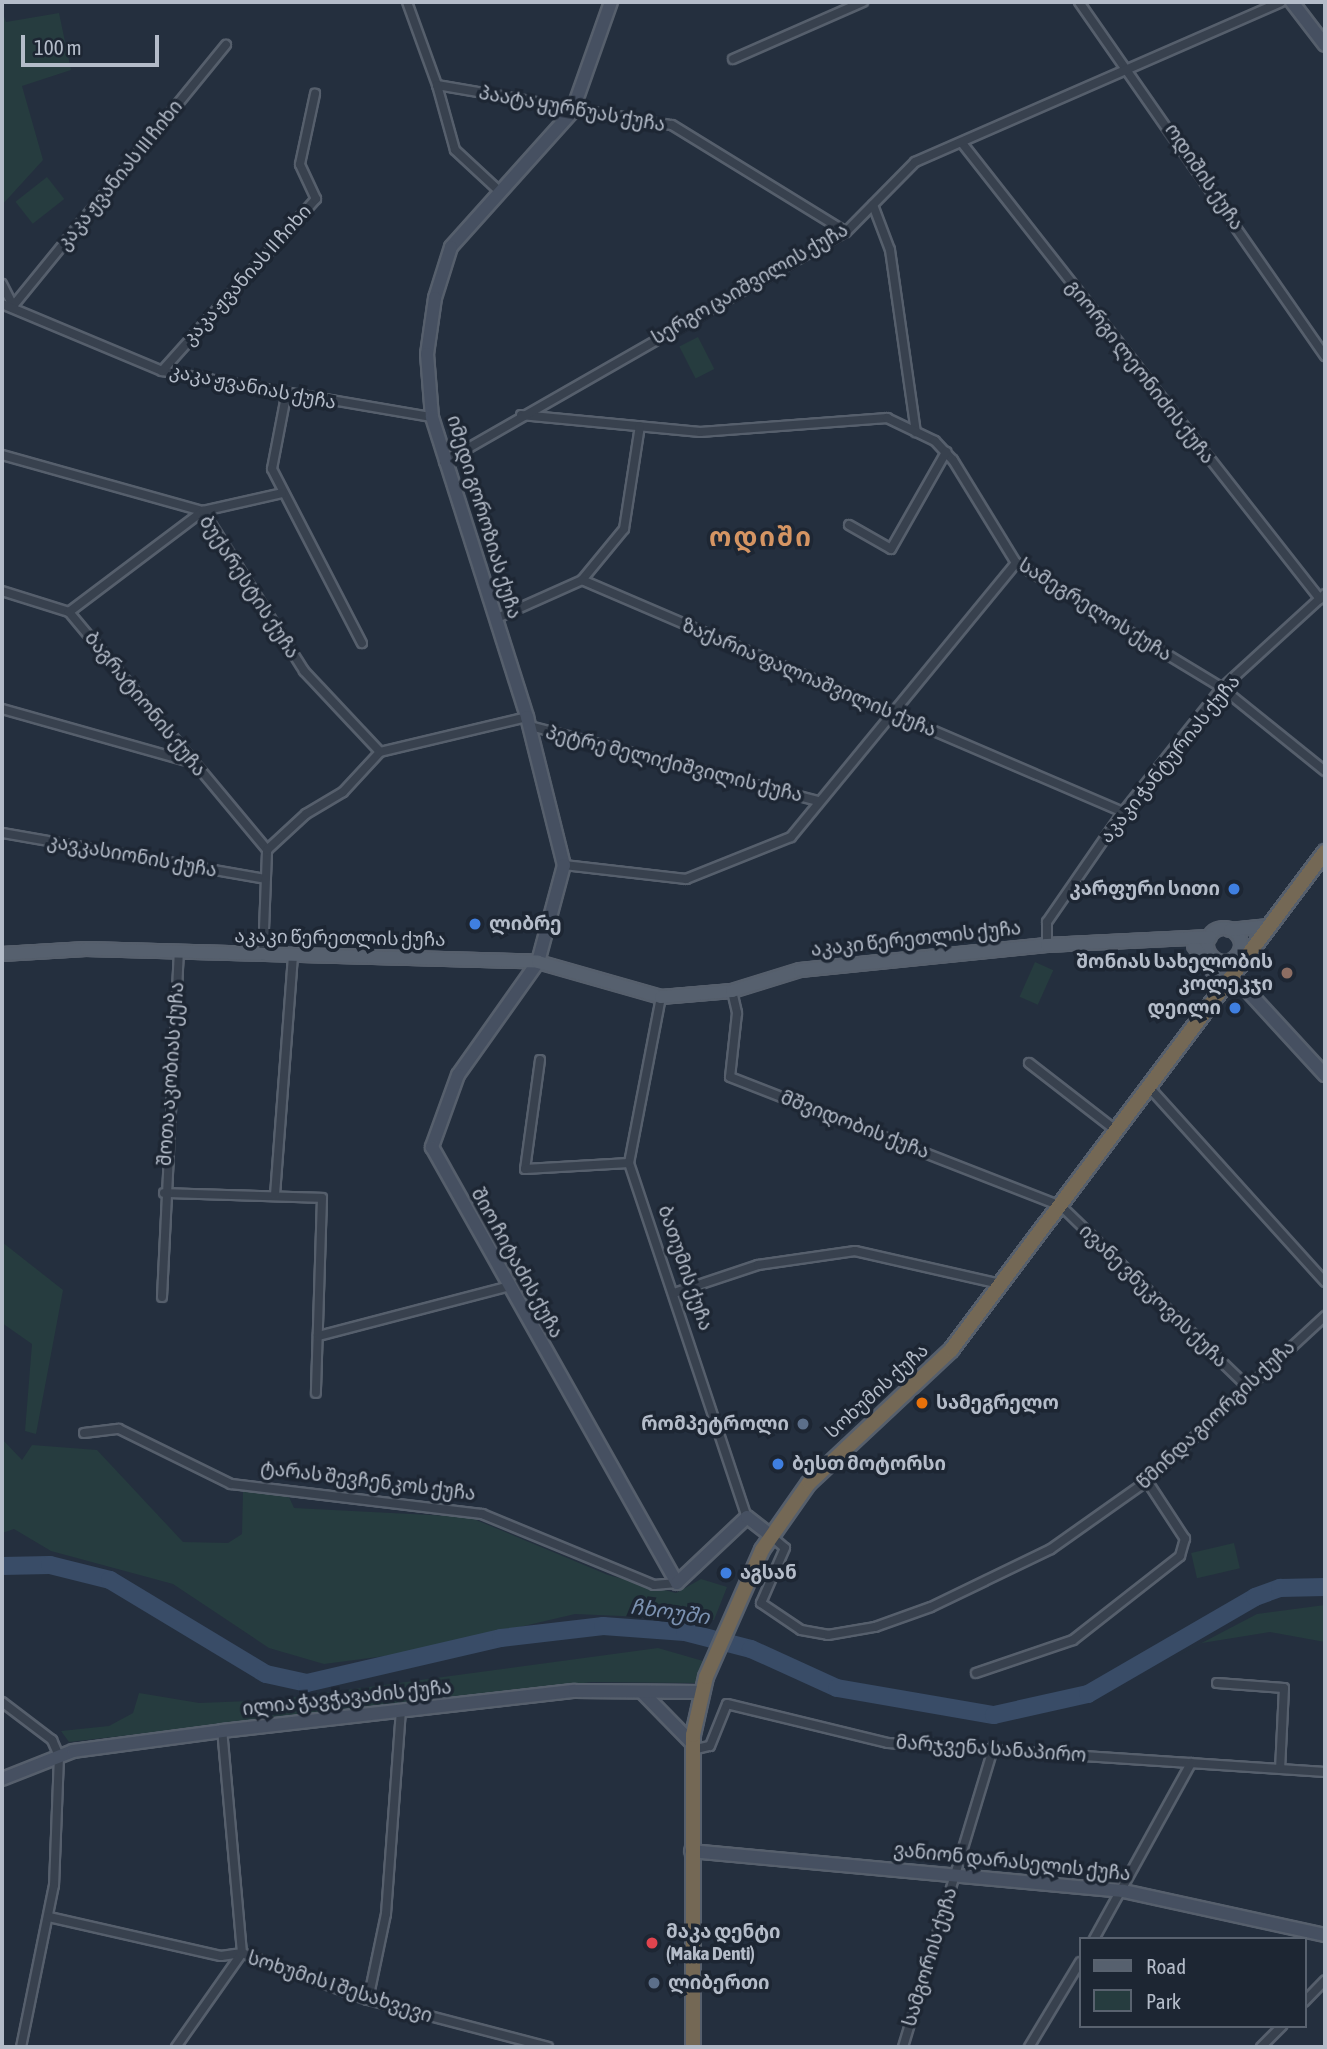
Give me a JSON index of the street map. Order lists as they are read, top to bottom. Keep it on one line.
{"streets":{"highway":["სოხუმის ქუჩა"],"main road":["აკაკი წერეთლის ქუჩა"],"street":["პაატა ყურწუას ქუჩა","კაკა ჟვანიას III ჩიხი","ოდიშის ქუჩა","კაკა ჟვანიას II ჩიხი","სერგო ცაიშვილის ქუჩა","გიორგი ლეონიძის ქუჩა","კაკა ჟვანიას ქუჩა","იმედი გოროზიას ქუჩა","ბუქარესტის ქუჩა","სამეგრელოს ქუჩა","ზაქარია ფალიაშვილის ქუჩა","ბაგრატიონის ქუჩა","აკაკი ჭანტურიას ქუჩა","პეტრე მელიქიშვილის ქუჩა","კავკასიონის ქუჩა","შოთა აკობიას ქუჩა","მშვიდობის ქუჩა","შიო ჩიტაძის ქუჩა","ბათუმის ქუჩა","ივანე ვნუკოვის ქუჩა","წმინდა გიორგის ქუჩა","ტარას შევჩენკოს ქუჩა","ილია ჭავჭავაძის ქუჩა","მარჯვენა სანაპირო","ვანიონ დარასელის ქუჩა","სამგორის ქუჩა","სოხუმის I შესახვევი"]},"crossings":[["პაატა ყურწუას ქუჩა","სერგო ცაიშვილის ქუჩა"],["პაატა ყურწუას ქუჩა","იმედი გოროზიას ქუჩა"],["კაკა ჟვანიას III ჩიხი","კაკა ჟვანიას ქუჩა"],["ოდიშის ქუჩა","სერგო ცაიშვილის ქუჩა"],["კაკა ჟვანიას II ჩიხი","კაკა ჟვანიას ქუჩა"],["სერგო ცაიშვილის ქუჩა","გიორგი ლეონიძის ქუჩა"],["სერგო ცაიშვილის ქუჩა","იმედი გოროზიას ქუჩა"],["სერგო ცაიშვილის ქუჩა","სამეგრელოს ქუჩა"],["გიორგი ლეონიძის ქუჩა","აკაკი ჭანტურიას ქუჩა"],["კაკა ჟვანიას ქუჩა","იმედი გოროზიას ქუჩა"],["იმედი გოროზიას ქუჩა","პეტრე მელიქიშვილის ქუჩა"],["იმედი გოროზიას ქუჩა","აკაკი წერეთლის ქუჩა"],["იმედი გოროზიას ქუჩა","შიო ჩიტაძის ქუჩა"],["სამეგრელოს ქუჩა","აკაკი ჭანტურიას ქუჩა"],["ზაქარია ფალიაშვილის ქუჩა","აკაკი ჭანტურიას ქუჩა"],["აკაკი ჭანტურიას ქუჩა","აკაკი წერეთლის ქუჩა"],["აკაკი წერეთლის ქუჩა","შოთა აკობიას ქუჩა"],["აკაკი წერეთლის ქუჩა","მშვიდობის ქუჩა"],["აკაკი წერეთლის ქუჩა","შიო ჩიტაძის ქუჩა"],["აკაკი წერეთლის ქუჩა","სოხუმის ქუჩა"],["მშვიდობის ქუჩა","ივანე ვნუკოვის ქუჩა"],["მშვიდობის ქუჩა","სოხუმის ქუჩა"],["შიო ჩიტაძის ქუჩა","ტარას შევჩენკოს ქუჩა"],["ივანე ვნუკოვის ქუჩა","სოხუმის ქუჩა"],["ივანე ვნუკოვის ქუჩა","წმინდა გიორგის ქუჩა"],["სოხუმის ქუჩა","წმინდა გიორგის ქუჩა"],["სოხუმის ქუჩა","ილია ჭავჭავაძის ქუჩა"],["სოხუმის ქუჩა","მარჯვენა სანაპირო"],["სოხუმის ქუჩა","ვანიონ დარასელის ქუჩა"],["მარჯვენა სანაპირო","სამგორის ქუჩა"],["ვანიონ დარასელის ქუჩა","სამგორის ქუჩა"]],"districts":["ოდიში"],"water":["ჩხოუში"],"places":["კარფური სითი","ლიბრე","შონიას სახელობის კოლეკჯი","დეილი","სამეგრელო","რომპეტროლი","ბესთ მოტორსი","აგსან","მაკა დენტი (Maka Denti)","ლიბერთი"],"legend":["Road","Park"],"scale_bar":"100 m"}
